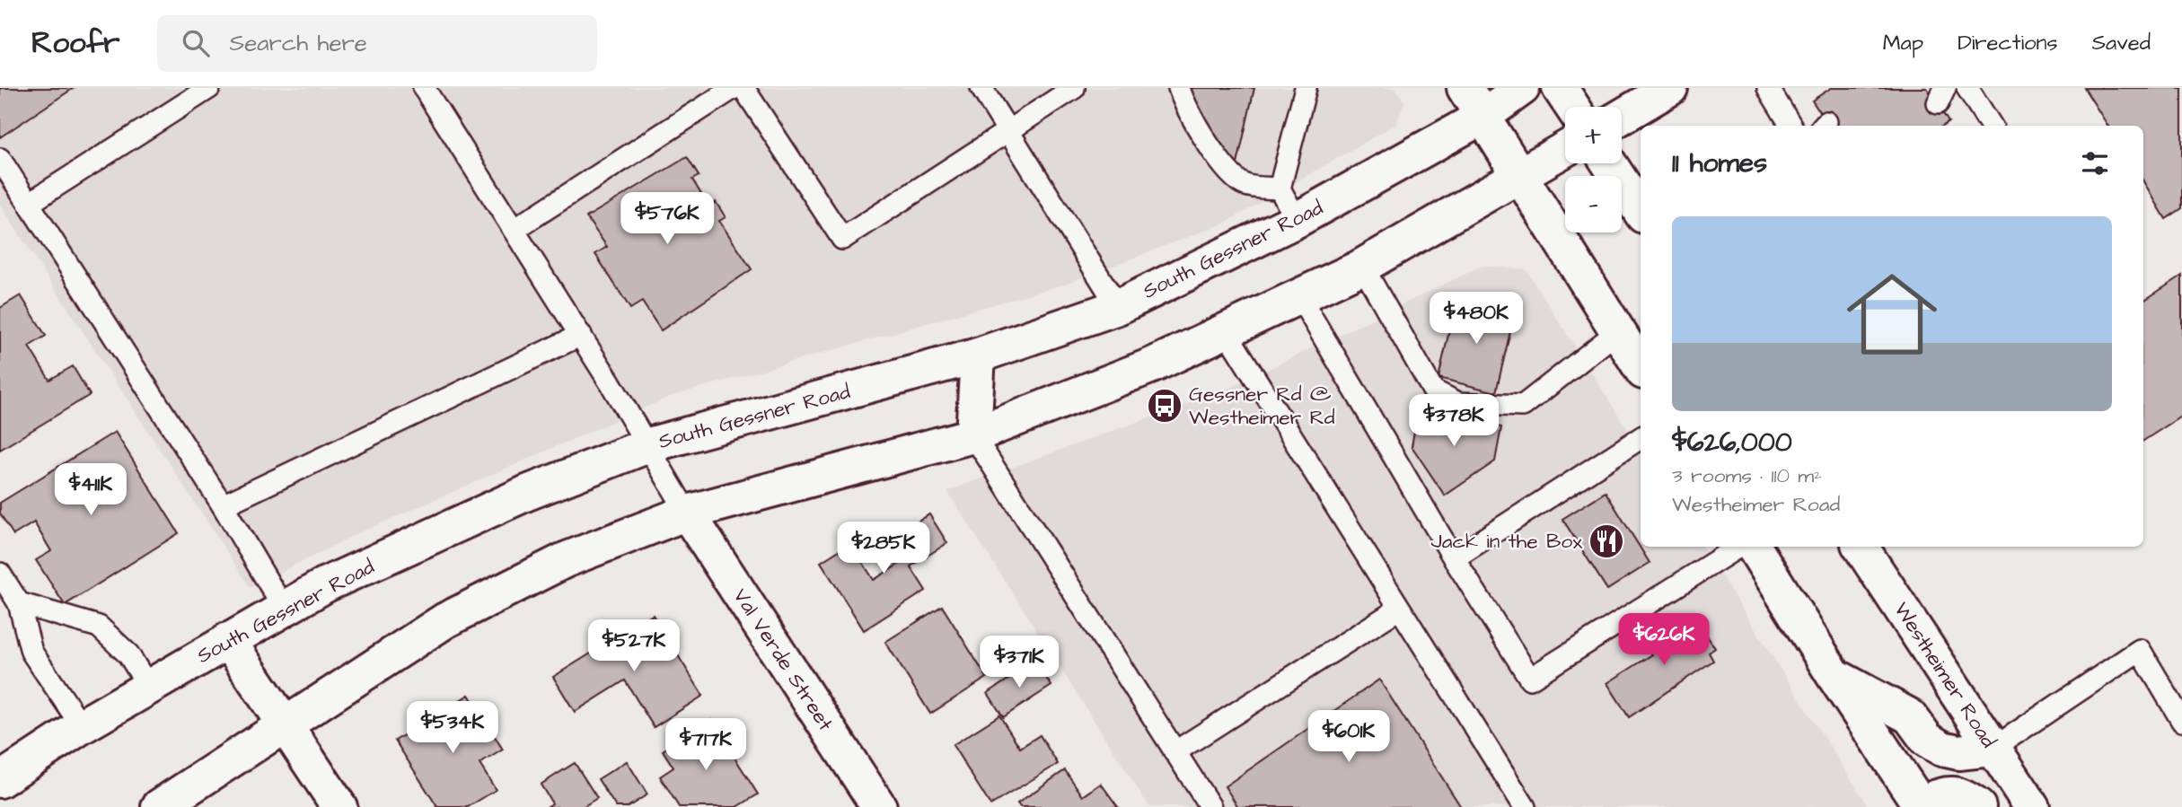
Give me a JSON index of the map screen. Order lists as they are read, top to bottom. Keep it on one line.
{"streets":{"main road":["South Gessner Road","Val Verde Street","Westheimer Road"]},"places":{"bus stop":["Gessner Rd @ Westheimer Rd"],"restaurant":["Jack in the Box"]},"page":{"header":"Roofr","search":"Search here","nav":["Map","Directions","Saved"],"map_buttons":["+","−"],"heading":"11 homes","price":["$576K","$480K","$378K","$411K","$285K","$626K","$527K","$371K","$534K","$601K","$717K"],"list":[{"name":"$626,000","note":"3 rooms · 110 m² · Westheimer Road"}]}}
